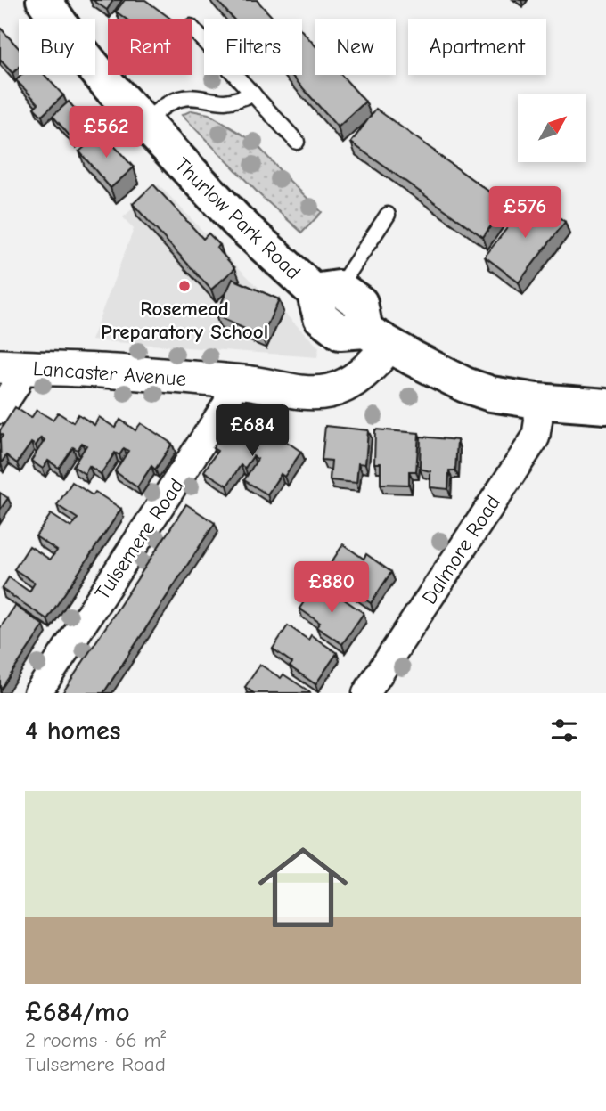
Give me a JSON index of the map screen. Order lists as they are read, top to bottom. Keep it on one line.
{"streets":{"highway":["Thurlow Park Road"],"street":["Lancaster Avenue","Tulsemere Road","Dalmore Road"]},"crossings":[["Thurlow Park Road","Lancaster Avenue"],["Lancaster Avenue","Tulsemere Road"]],"places":["Rosemead Preparatory School"],"north":"top right","page":{"chip":["Buy","Rent","Filters","New","Apartment"],"price":["£562","£576","£684","£880"],"heading":"4 homes","list":[{"name":"£684/mo","note":"2 rooms · 66 m² · Tulsemere Road"}]}}
